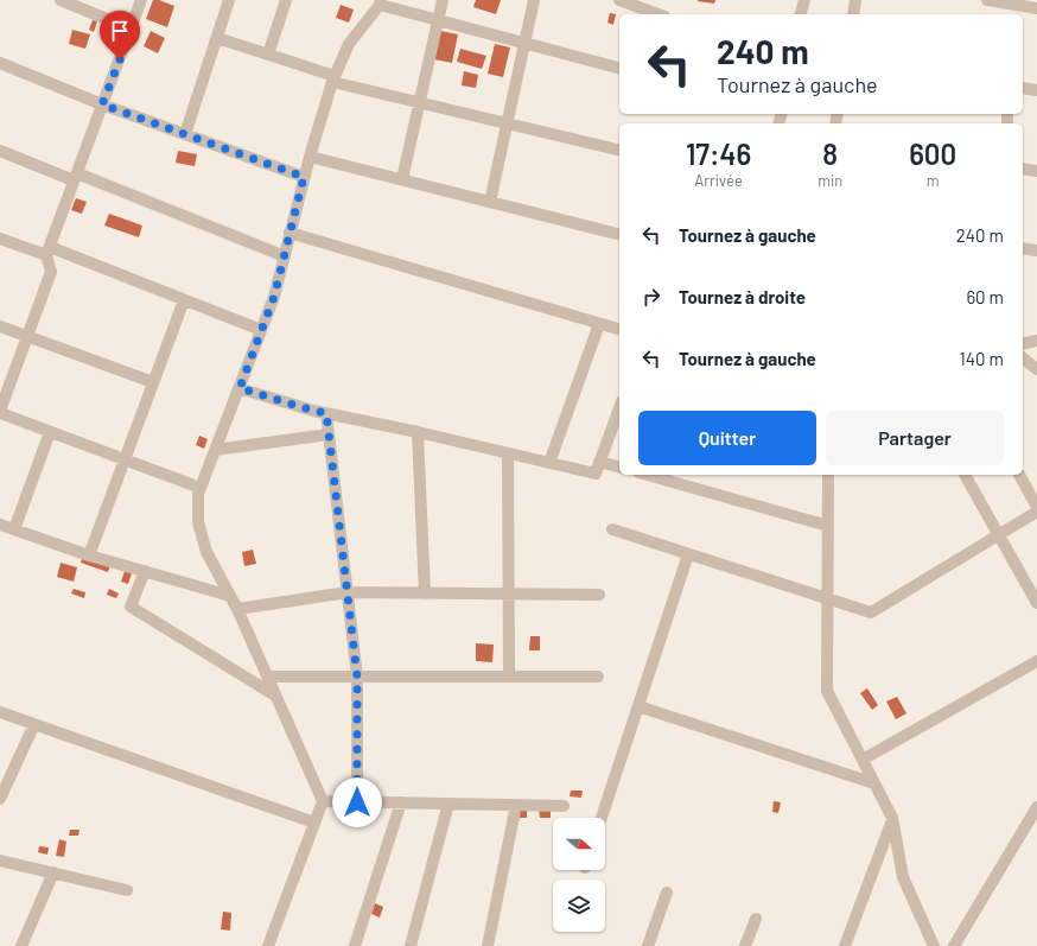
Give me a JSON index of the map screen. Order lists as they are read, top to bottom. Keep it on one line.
{"north":"right","page":{"turn":["240 m","Tournez à gauche"],"eta":["17:46","Arrivée","8","min","600","m"],"list":[{"name":"Tournez à gauche","value":"240 m"},{"name":"Tournez à droite","value":"60 m"},{"name":"Tournez à gauche","value":"140 m"}],"buttons":["Quitter","Partager"]}}
